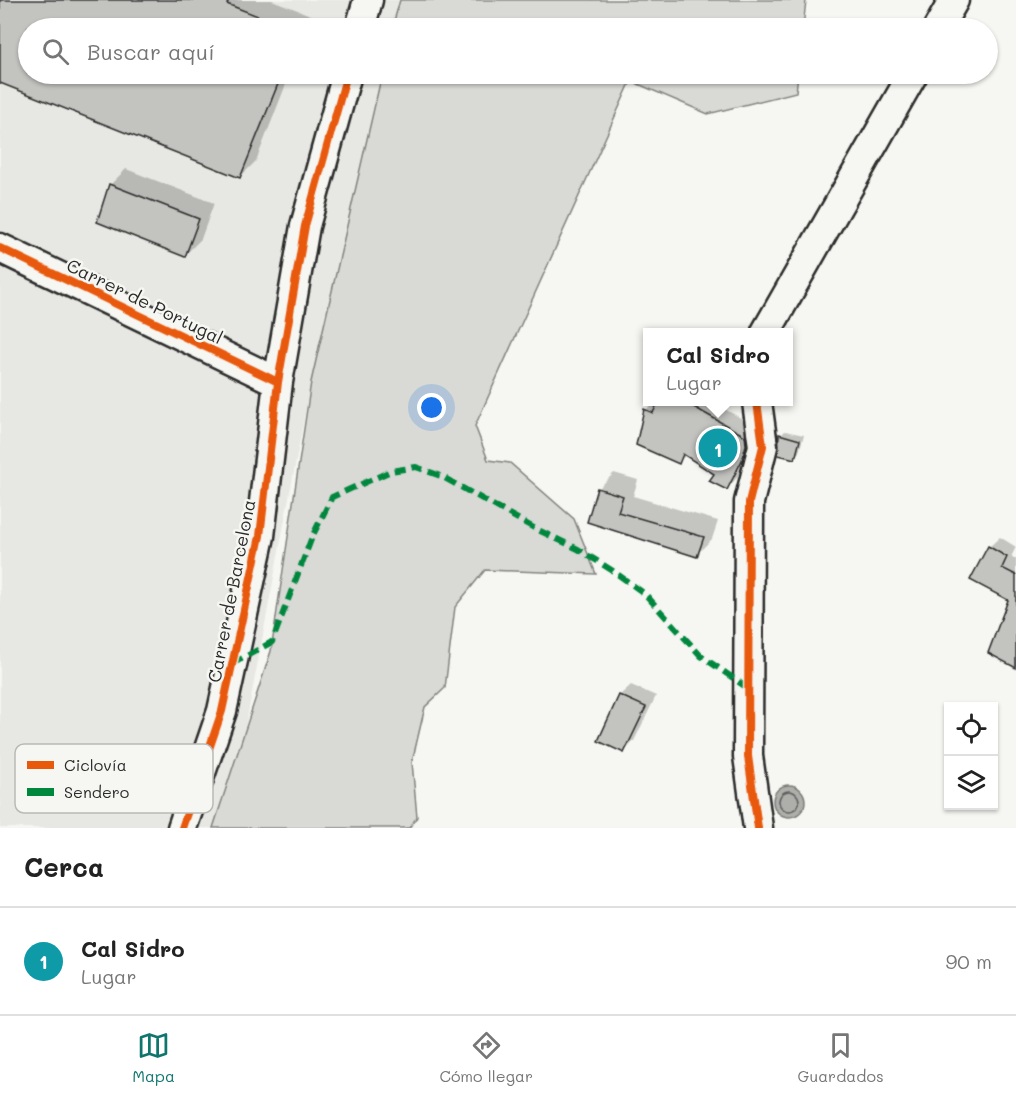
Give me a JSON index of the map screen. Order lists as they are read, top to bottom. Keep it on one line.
{"streets":{"street":["Carrer de Portugal","Carrer de Barcelona"]},"crossings":[["Carrer de Portugal","Carrer de Barcelona"]],"legend":["Ciclovía","Sendero"],"page":{"search":"Buscar aquí","popup":["Cal Sidro","Lugar"],"pins":"1","heading":"Cerca","list":[{"mark":"1","name":"Cal Sidro","note":"Lugar","value":"90 m"}],"nav":["Mapa","Cómo llegar","Guardados"]}}
